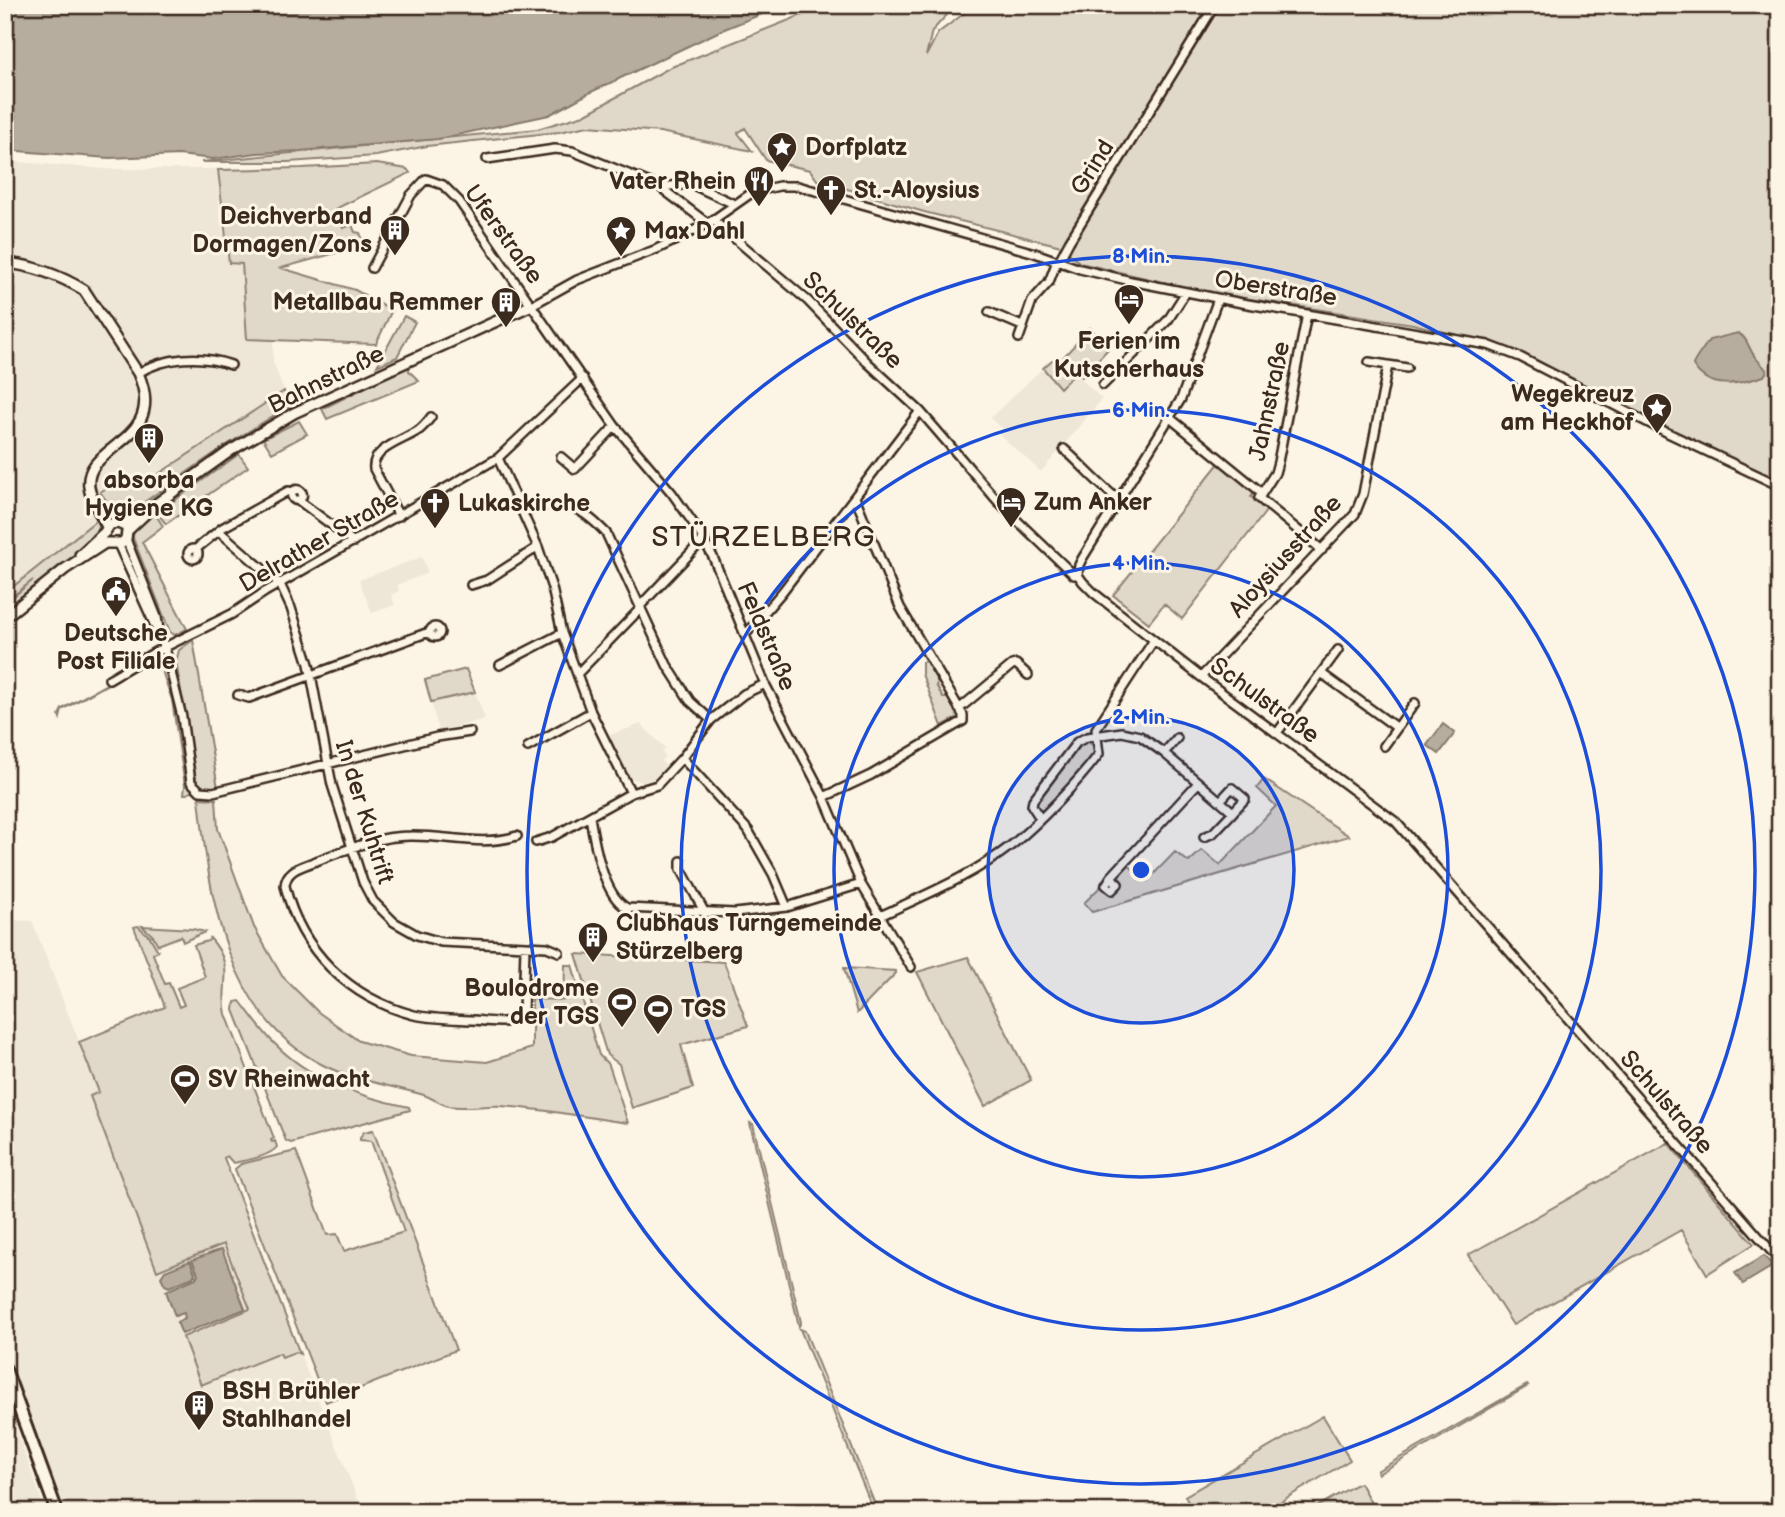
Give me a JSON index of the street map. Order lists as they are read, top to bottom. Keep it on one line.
{"streets":{"street":["Grind","Uferstraße","Oberstraße","Schulstraße","Bahnstraße","Jahnstraße","Delrather Straße","Aloysiusstraße","Feldstraße","In der Kuhtrift"]},"crossings":[["Grind","Oberstraße"],["Uferstraße","Oberstraße"],["Uferstraße","Bahnstraße"],["Uferstraße","Feldstraße"],["Oberstraße","Schulstraße"],["Oberstraße","Bahnstraße"],["Oberstraße","Jahnstraße"],["Oberstraße","Feldstraße"],["Schulstraße","Aloysiusstraße"],["Bahnstraße","Feldstraße"],["Jahnstraße","Aloysiusstraße"],["Delrather Straße","Feldstraße"],["Delrather Straße","In der Kuhtrift"]],"districts":["STÜRZELBERG"],"places":{"place":["Dorfplatz","Max Dahl","Wegekreuz am Heckhof"],"restaurant":["Vater Rhein"],"church":["St.-Aloysius","Lukaskirche"],"building":["Deichverband Dormagen/Zons","Metallbau Remmer","absorba Hygiene KG","Clubhaus Turngemeinde Stürzelberg","BSH Brühler Stahlhandel"],"hotel":["Ferien im Kutscherhaus","Zum Anker"],"public building":["Deutsche Post Filiale"],"sports":["Boulodrome der TGS","TGS","SV Rheinwacht"]},"rings":["8 Min.","6 Min.","4 Min.","2 Min."]}
